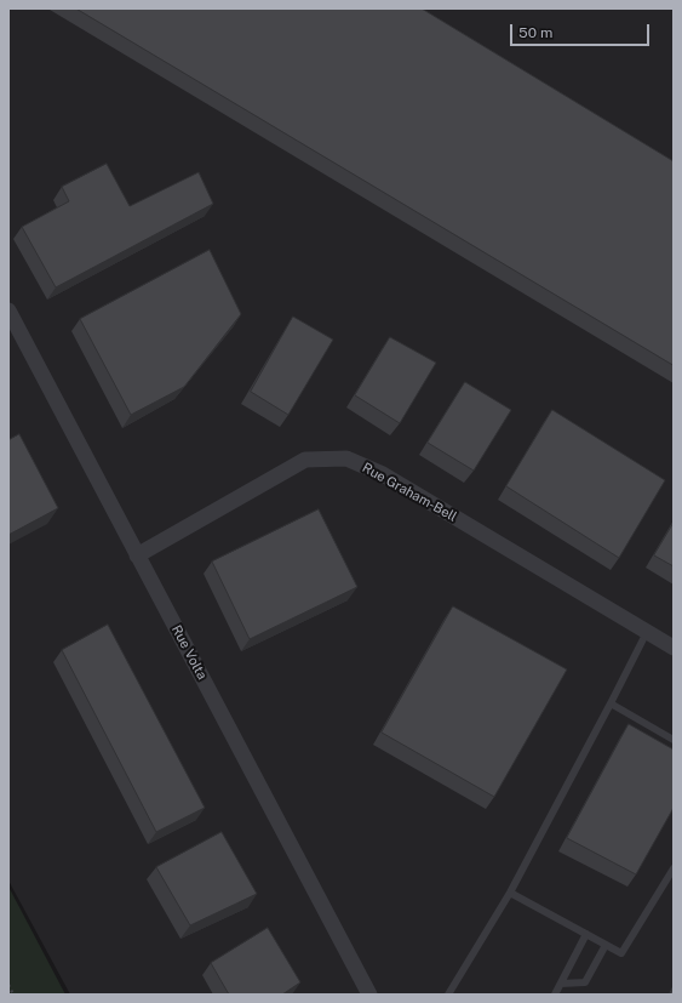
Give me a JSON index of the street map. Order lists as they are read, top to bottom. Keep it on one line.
{"streets":{"street":["Rue Graham-Bell","Rue Volta"]},"crossings":[["Rue Graham-Bell","Rue Volta"]],"scale_bar":"50 m"}
